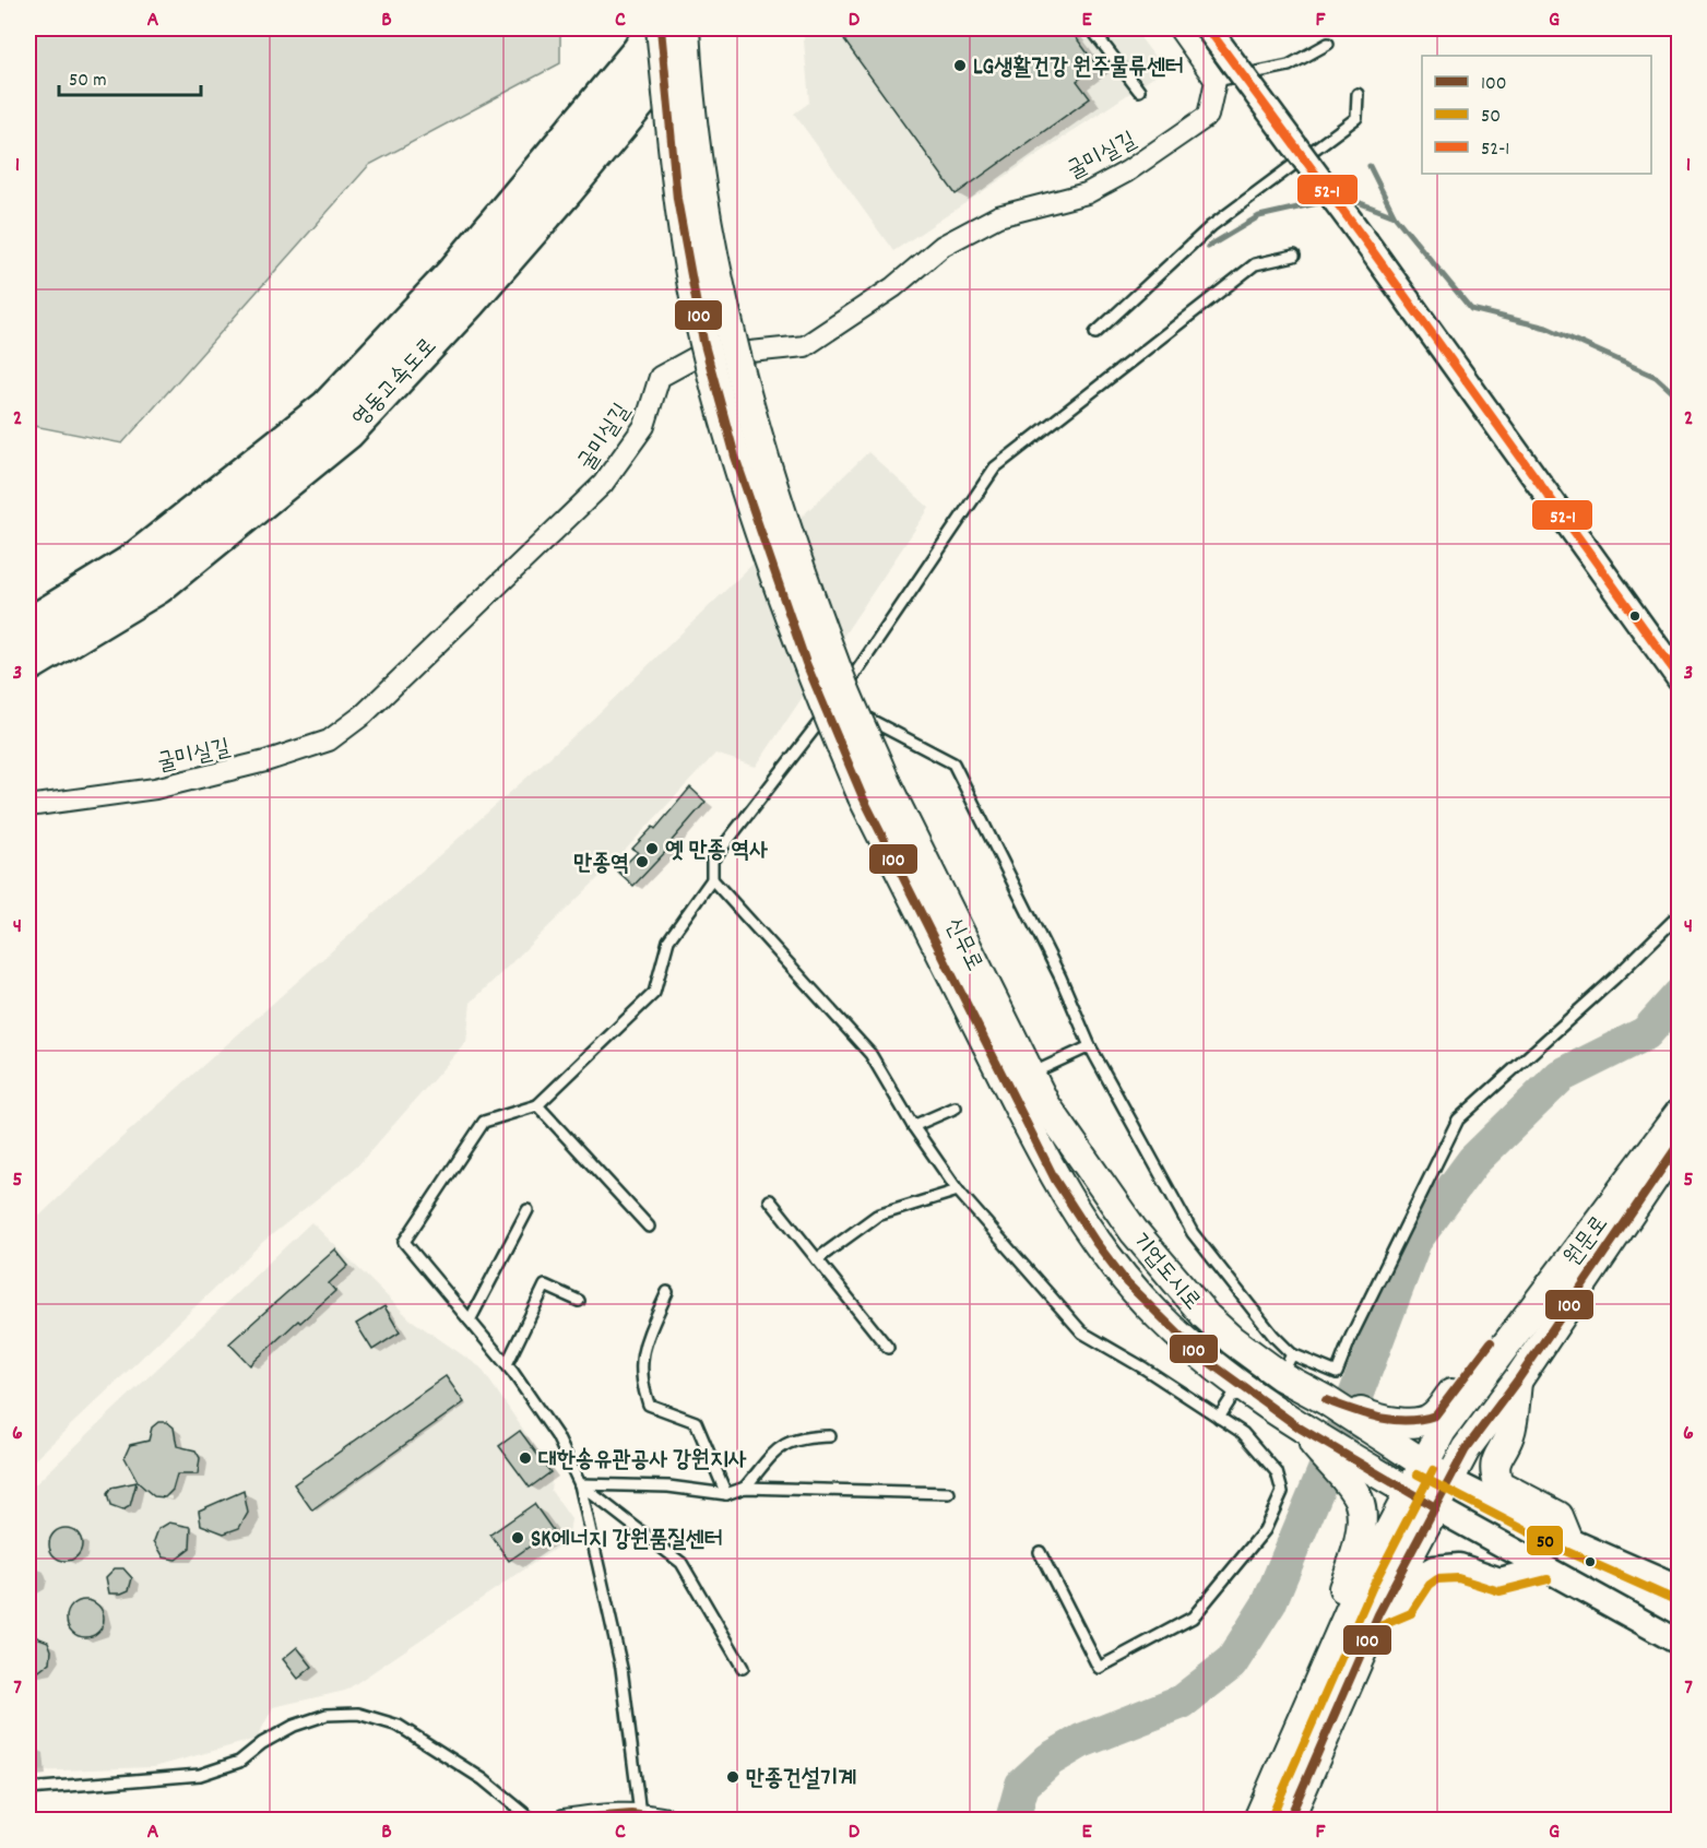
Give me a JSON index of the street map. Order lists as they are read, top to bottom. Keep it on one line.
{"streets":{"highway":["영동고속도로"],"main road":["신무로","원문로","기업도시로"],"street":["굴미실길"]},"crossings":[["신무로","기업도시로"]],"places":["LG생활건강 원주물류센터","옛 만종 역사","만종역","대한송유관공사 강원지사","SK에너지 강원품질센터","만종건설기계"],"lines":["transit line 100","transit line 52-1","transit line 50"],"legend":["100","50","52-1"],"scale_bar":"50 m","grid":{"columns":["A","B","C","D","E","F","G"],"rows":["1","2","3","4","5","6","7"]}}
